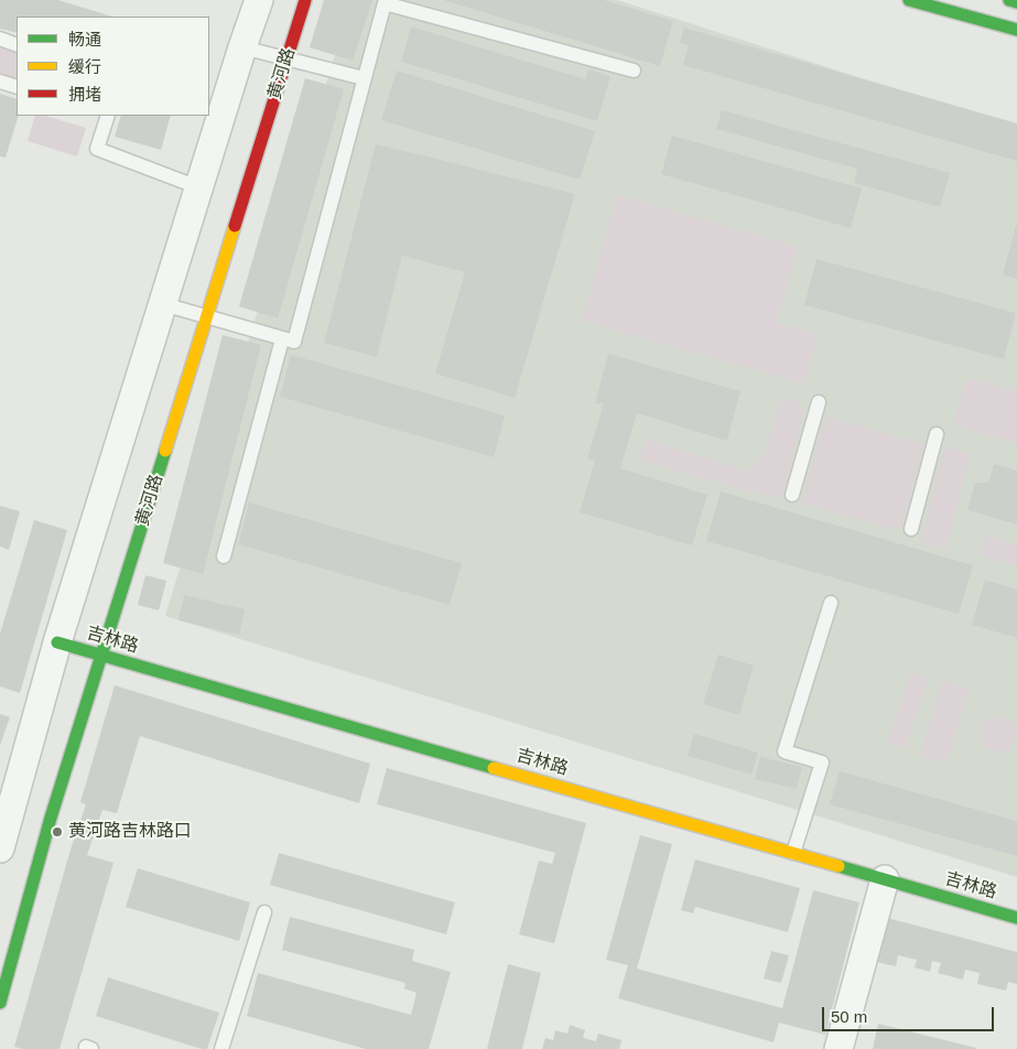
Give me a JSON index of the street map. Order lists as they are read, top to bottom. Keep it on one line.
{"streets":{"street":["黄河路","吉林路"]},"crossings":[["黄河路","吉林路"]],"places":["黄河路吉林路口"],"legend":["畅通","缓行","拥堵"],"scale_bar":"50 m"}
